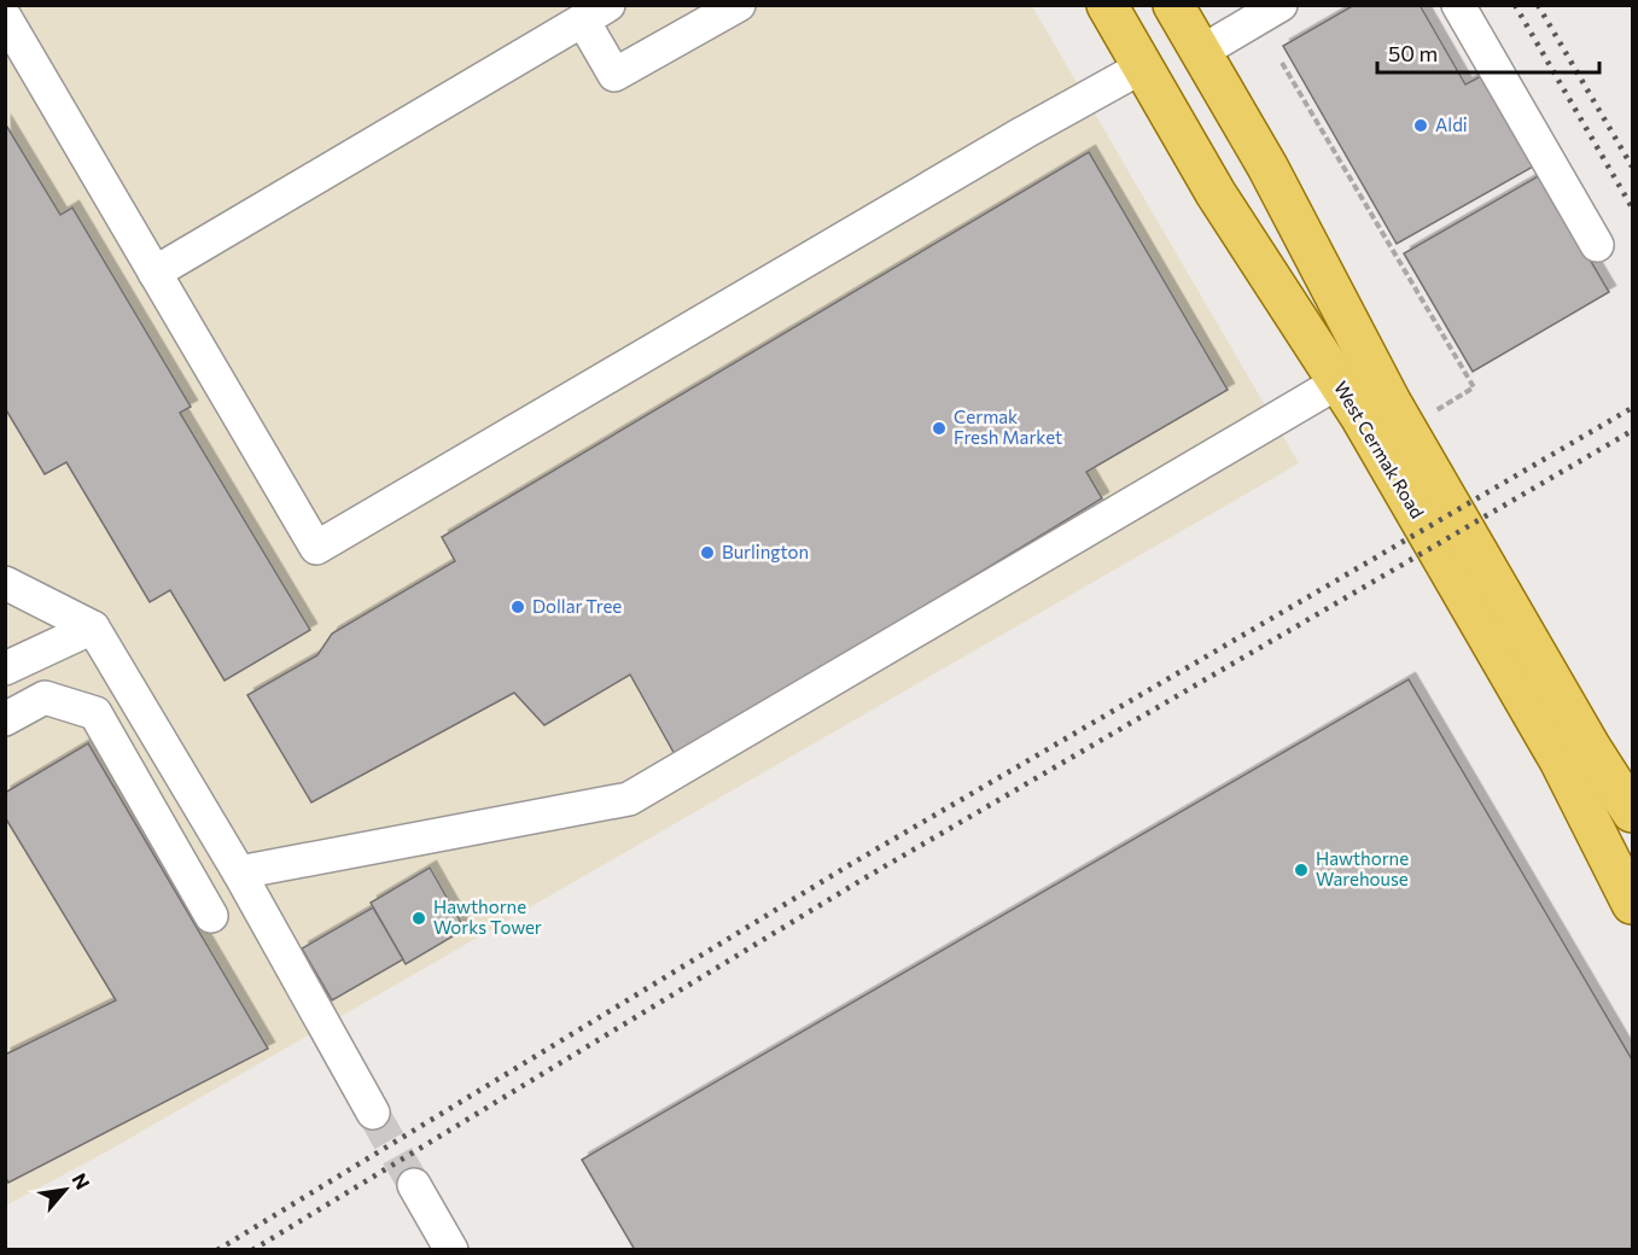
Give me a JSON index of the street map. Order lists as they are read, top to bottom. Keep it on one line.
{"streets":{"main road":["West Cermak Road"]},"places":["Aldi","Cermak Fresh Market","Burlington","Dollar Tree","Hawthorne Warehouse","Hawthorne Works Tower"],"scale_bar":"50 m","north":"top right"}
